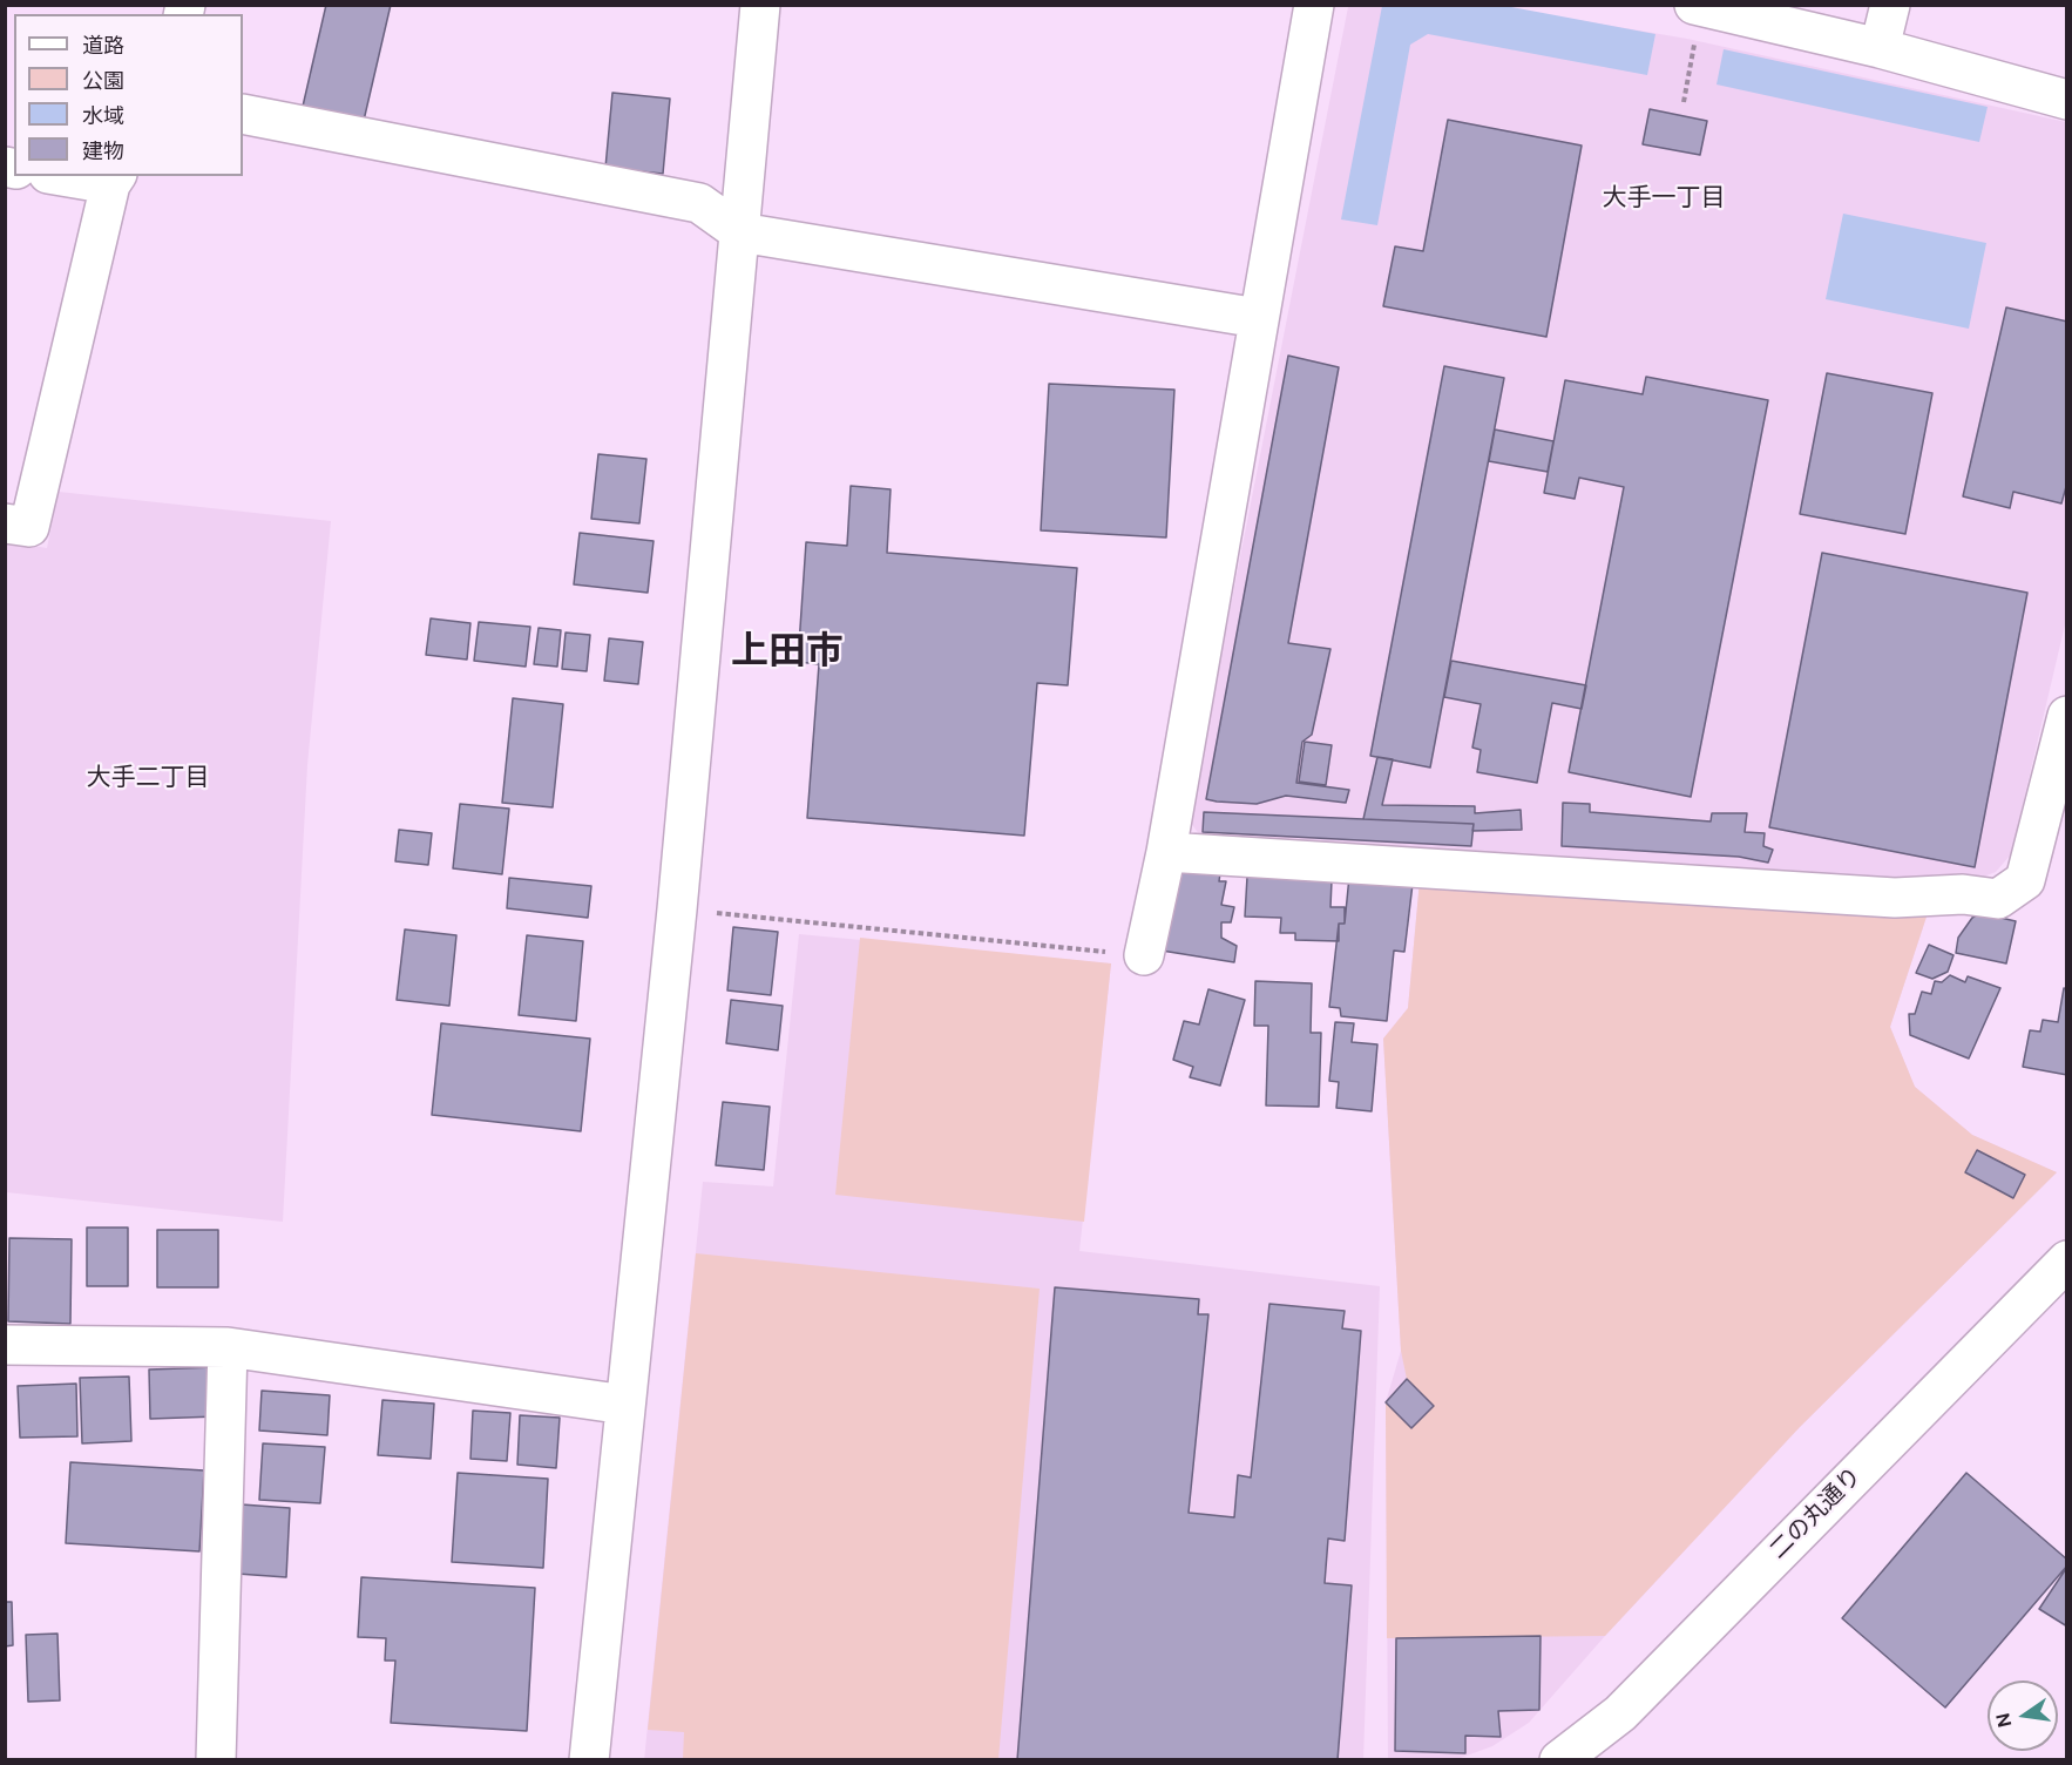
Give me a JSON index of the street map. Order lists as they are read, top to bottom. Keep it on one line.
{"streets":{"street":["二の丸通り"]},"districts":["大手一丁目","上田市","大手二丁目"],"legend":["道路","公園","水域","建物"],"north":"left"}
